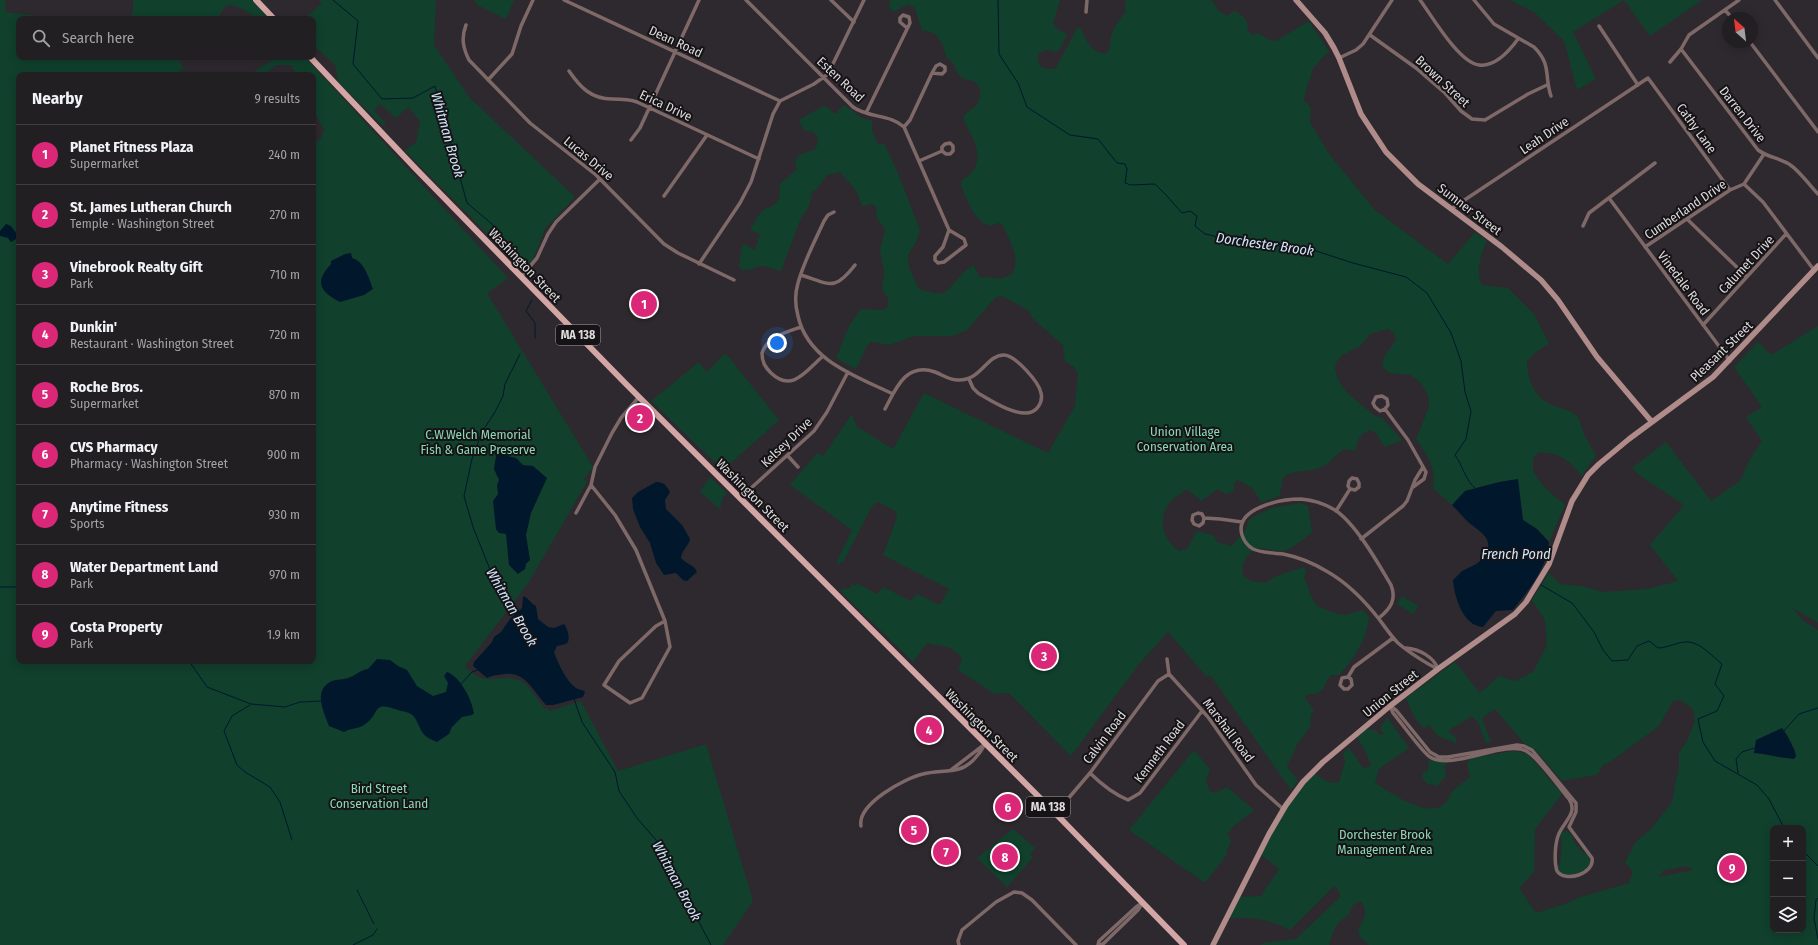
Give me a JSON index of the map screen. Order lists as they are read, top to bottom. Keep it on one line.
{"streets":{"main road":["Sumner Street","Washington Street","MA 138","Pleasant Street","Union Street"],"street":["Dean Road","Esten Road","Brown Street","Erica Drive","Darren Drive","Cathy Lane","Leah Drive","Lucas Drive","Cumberland Drive","Calumet Drive","Vinedale Road","Kelsey Drive","Marshall Road","Calvin Road","Kenneth Road"]},"crossings":[["Cathy Lane","Leah Drive"],["Cathy Lane","Cumberland Drive"],["Leah Drive","Sumner Street"],["Sumner Street","Pleasant Street"],["Cumberland Drive","Calumet Drive"],["Cumberland Drive","Vinedale Road"],["Cumberland Drive","Pleasant Street"],["Calumet Drive","Vinedale Road"],["Washington Street","Kelsey Drive"],["Washington Street","Calvin Road"],["Vinedale Road","Pleasant Street"],["Pleasant Street","Union Street"],["Union Street","Marshall Road"],["Marshall Road","Calvin Road"],["Marshall Road","Kenneth Road"],["Calvin Road","Kenneth Road"]],"water":["Whitman Brook","Dorchester Brook","French Pond"],"parks":["Union Village Conservation Area","C.W.Welch Memorial Fish & Game Preserve","Bird Street Conservation Land","Dorchester Brook Management Area"],"north":"top left","page":{"search":"Search here","heading":["Nearby","9 results"],"list":[{"mark":"1","name":"Planet Fitness Plaza","note":"Supermarket","value":"240 m"},{"mark":"2","name":"St. James Lutheran Church","note":"Temple · Washington Street","value":"270 m"},{"mark":"3","name":"Vinebrook Realty Gift","note":"Park","value":"710 m"},{"mark":"4","name":"Dunkin'","note":"Restaurant · Washington Street","value":"720 m"},{"mark":"5","name":"Roche Bros.","note":"Supermarket","value":"870 m"},{"mark":"6","name":"CVS Pharmacy","note":"Pharmacy · Washington Street","value":"900 m"},{"mark":"7","name":"Anytime Fitness","note":"Sports","value":"930 m"},{"mark":"8","name":"Water Department Land","note":"Park","value":"970 m"},{"mark":"9","name":"Costa Property","note":"Park","value":"1.9 km"}],"pins":["1","2","3","4","6","5","7","8","9"],"map_buttons":["+","−"]}}
